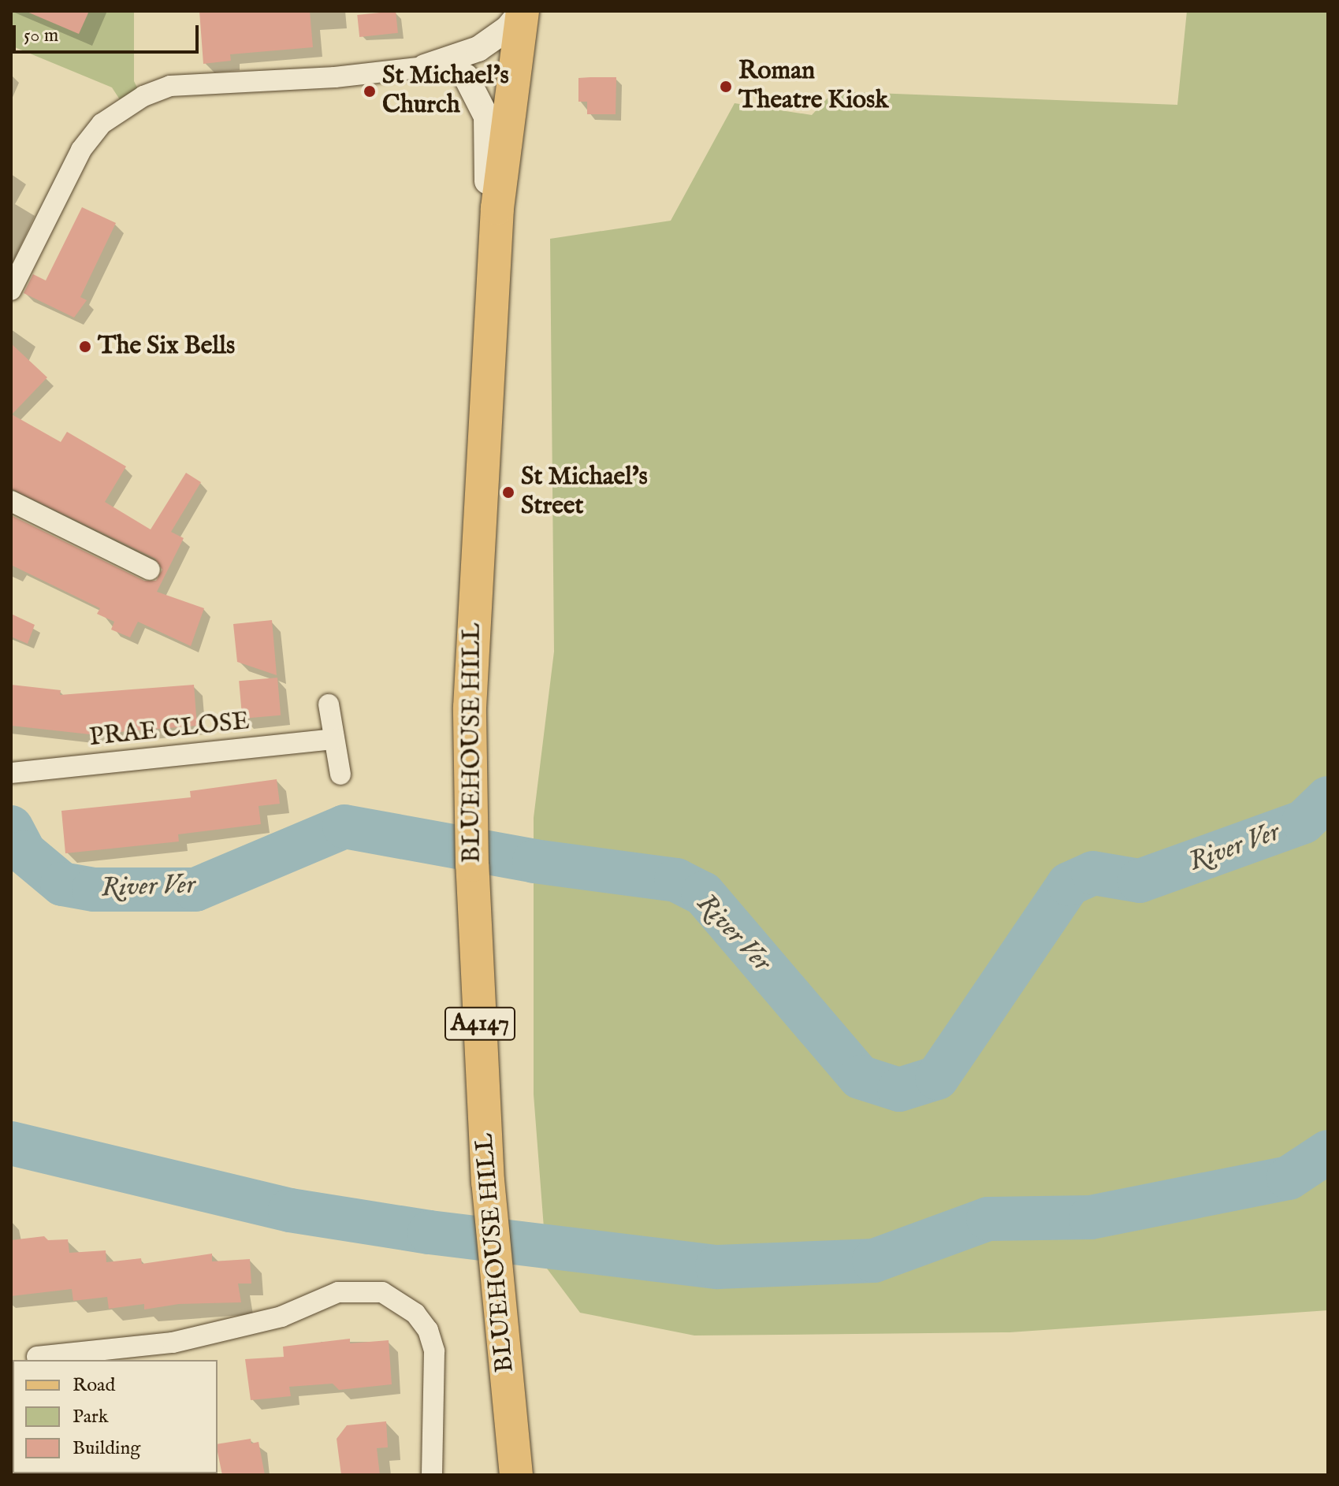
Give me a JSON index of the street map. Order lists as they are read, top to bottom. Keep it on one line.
{"streets":{"main road":["BLUEHOUSE HILL","A4147"],"street":["PRAE CLOSE"]},"water":["River Ver"],"places":["Roman Theatre Kiosk","St Michael's Church","The Six Bells","St Michael's Street"],"legend":["Road","Park","Building"],"scale_bar":"50 m"}
